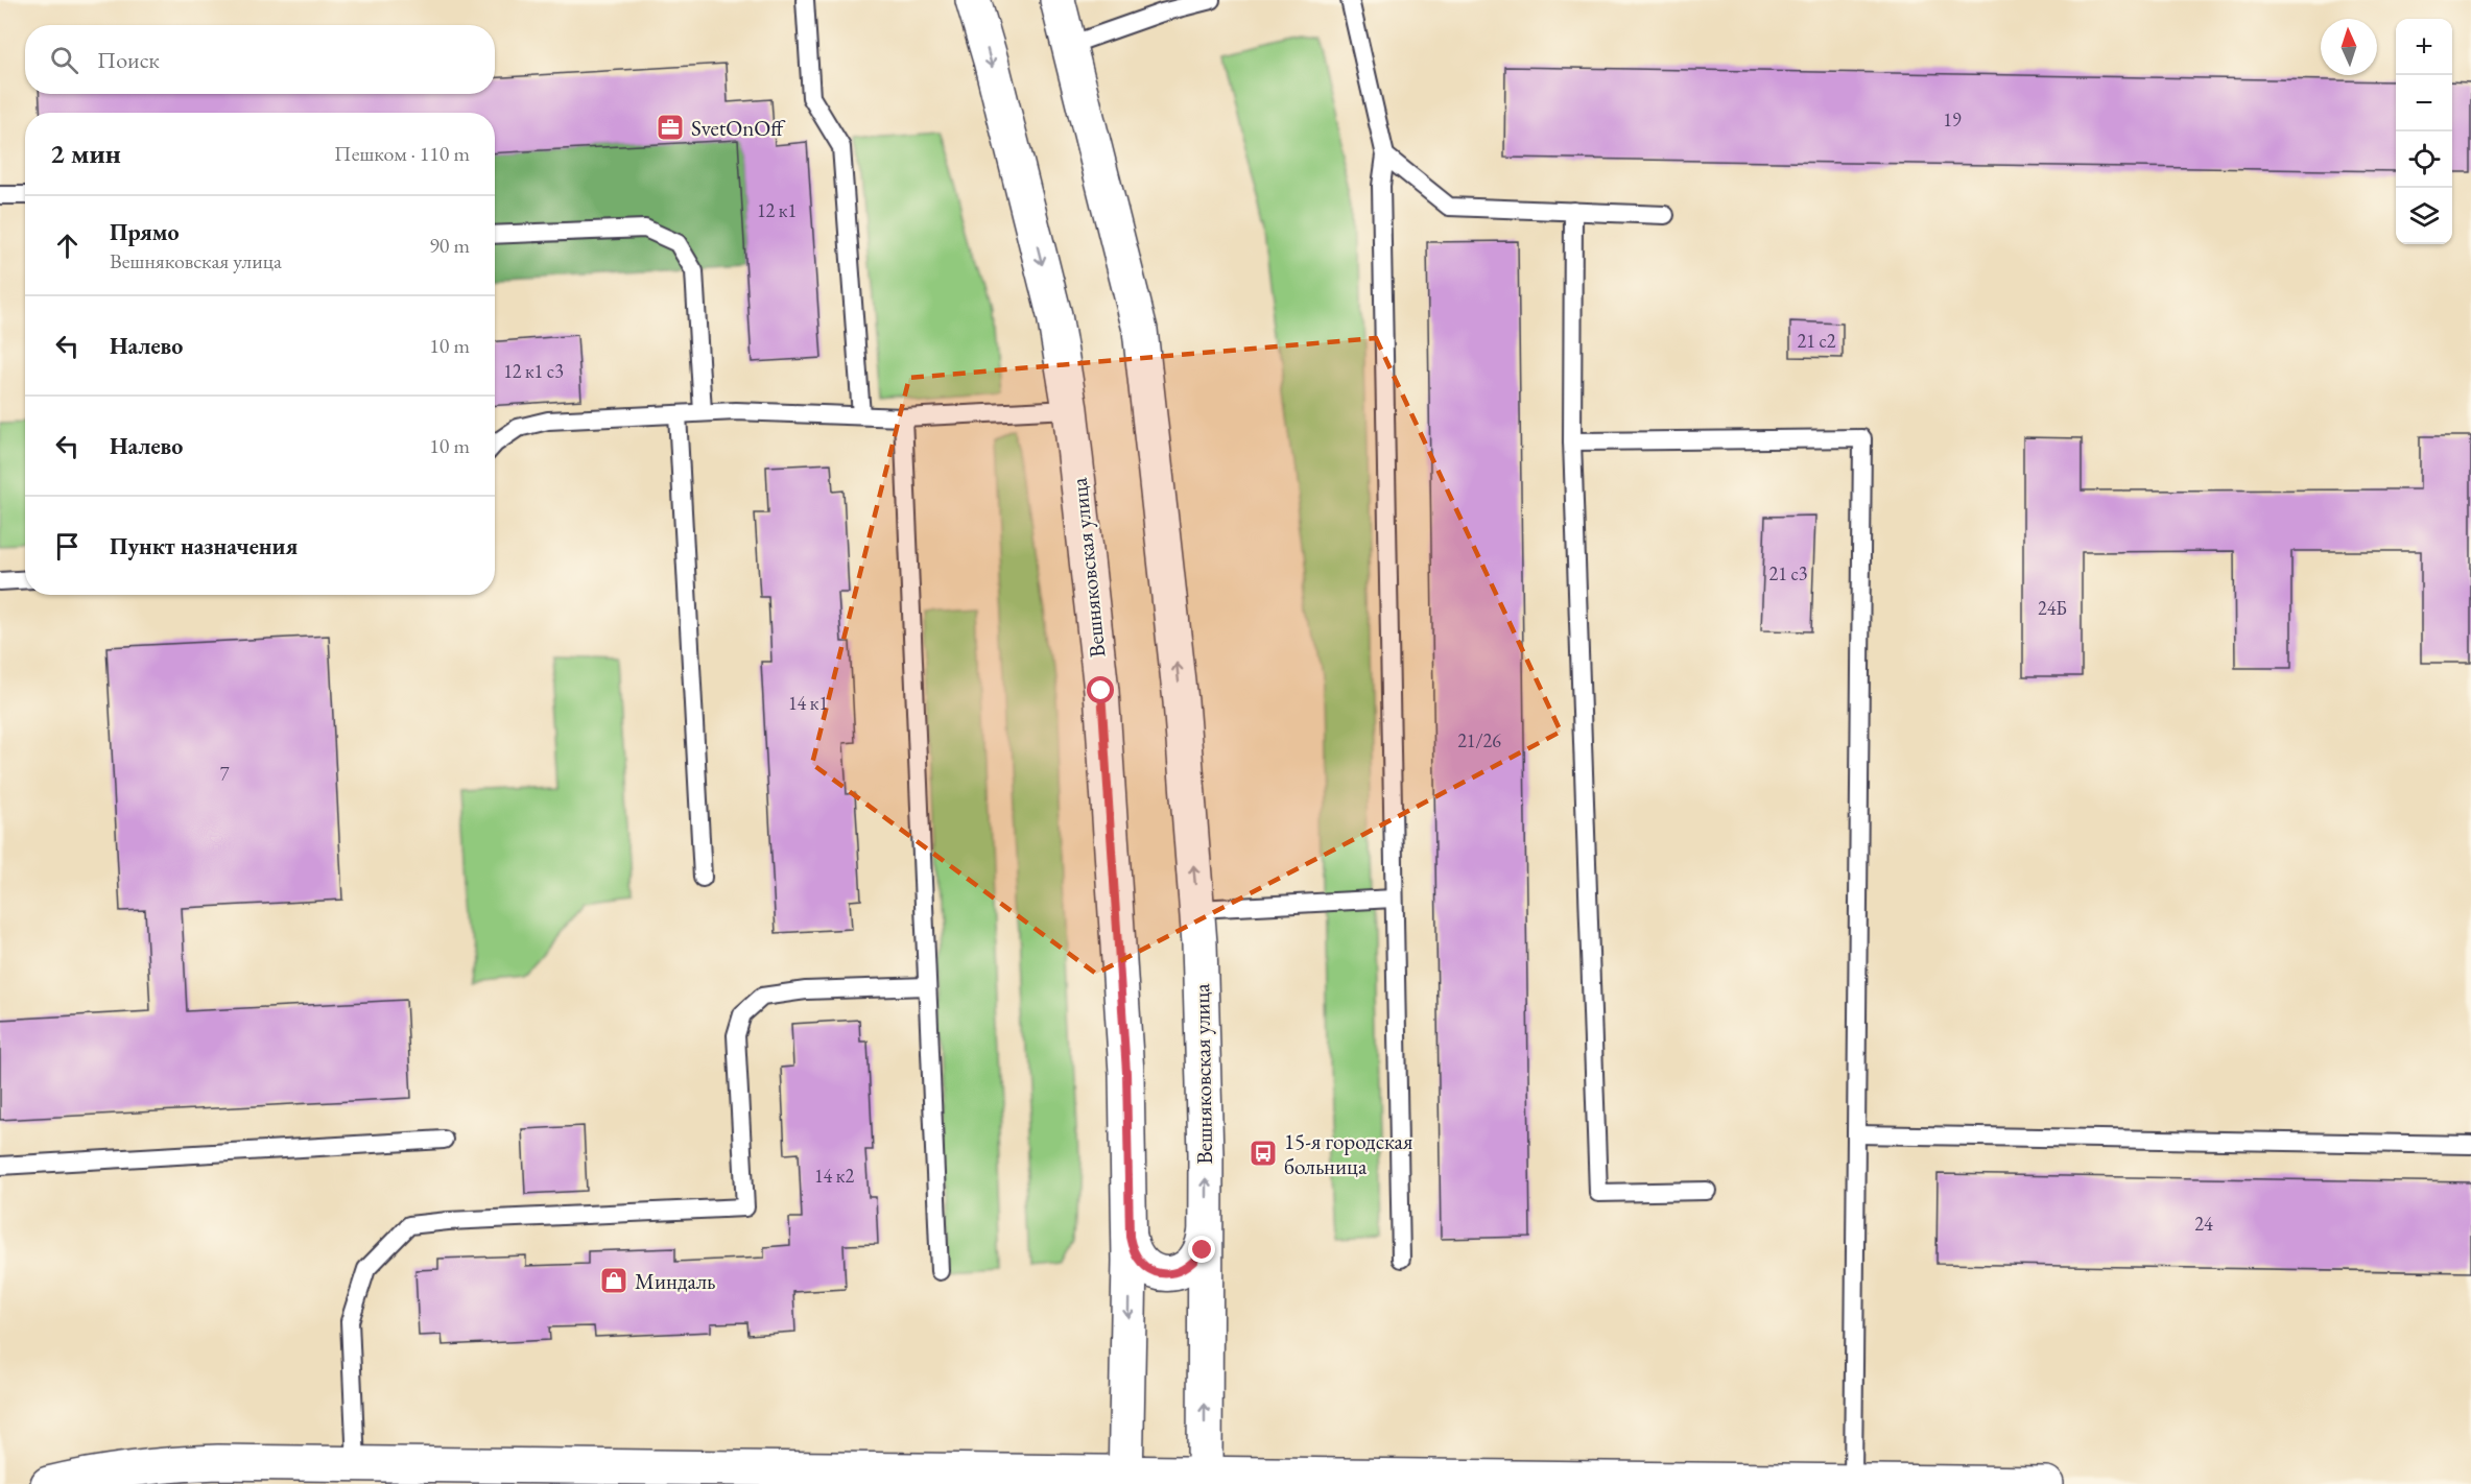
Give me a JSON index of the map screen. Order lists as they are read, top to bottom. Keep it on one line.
{"streets":{"main road":["Вешняковская улица"]},"places":{"office":["SvetOnOff"],"bus stop":["15-я городская больница"],"shop":["Миндаль"]},"house_numbers":["19","12 к1","21 с2","12 к1 с3","21 с3","24Б","14 к1","21/26","7","14 к2","24"],"north":"top","page":{"map_buttons":["+","−"],"search":"Поиск","heading":["2 мин","Пешком · 110 m"],"list":[["Прямо","Вешняковская улица","90 m"],["Налево","10 m"],["Налево","10 m"],"Пункт назначения"]}}
